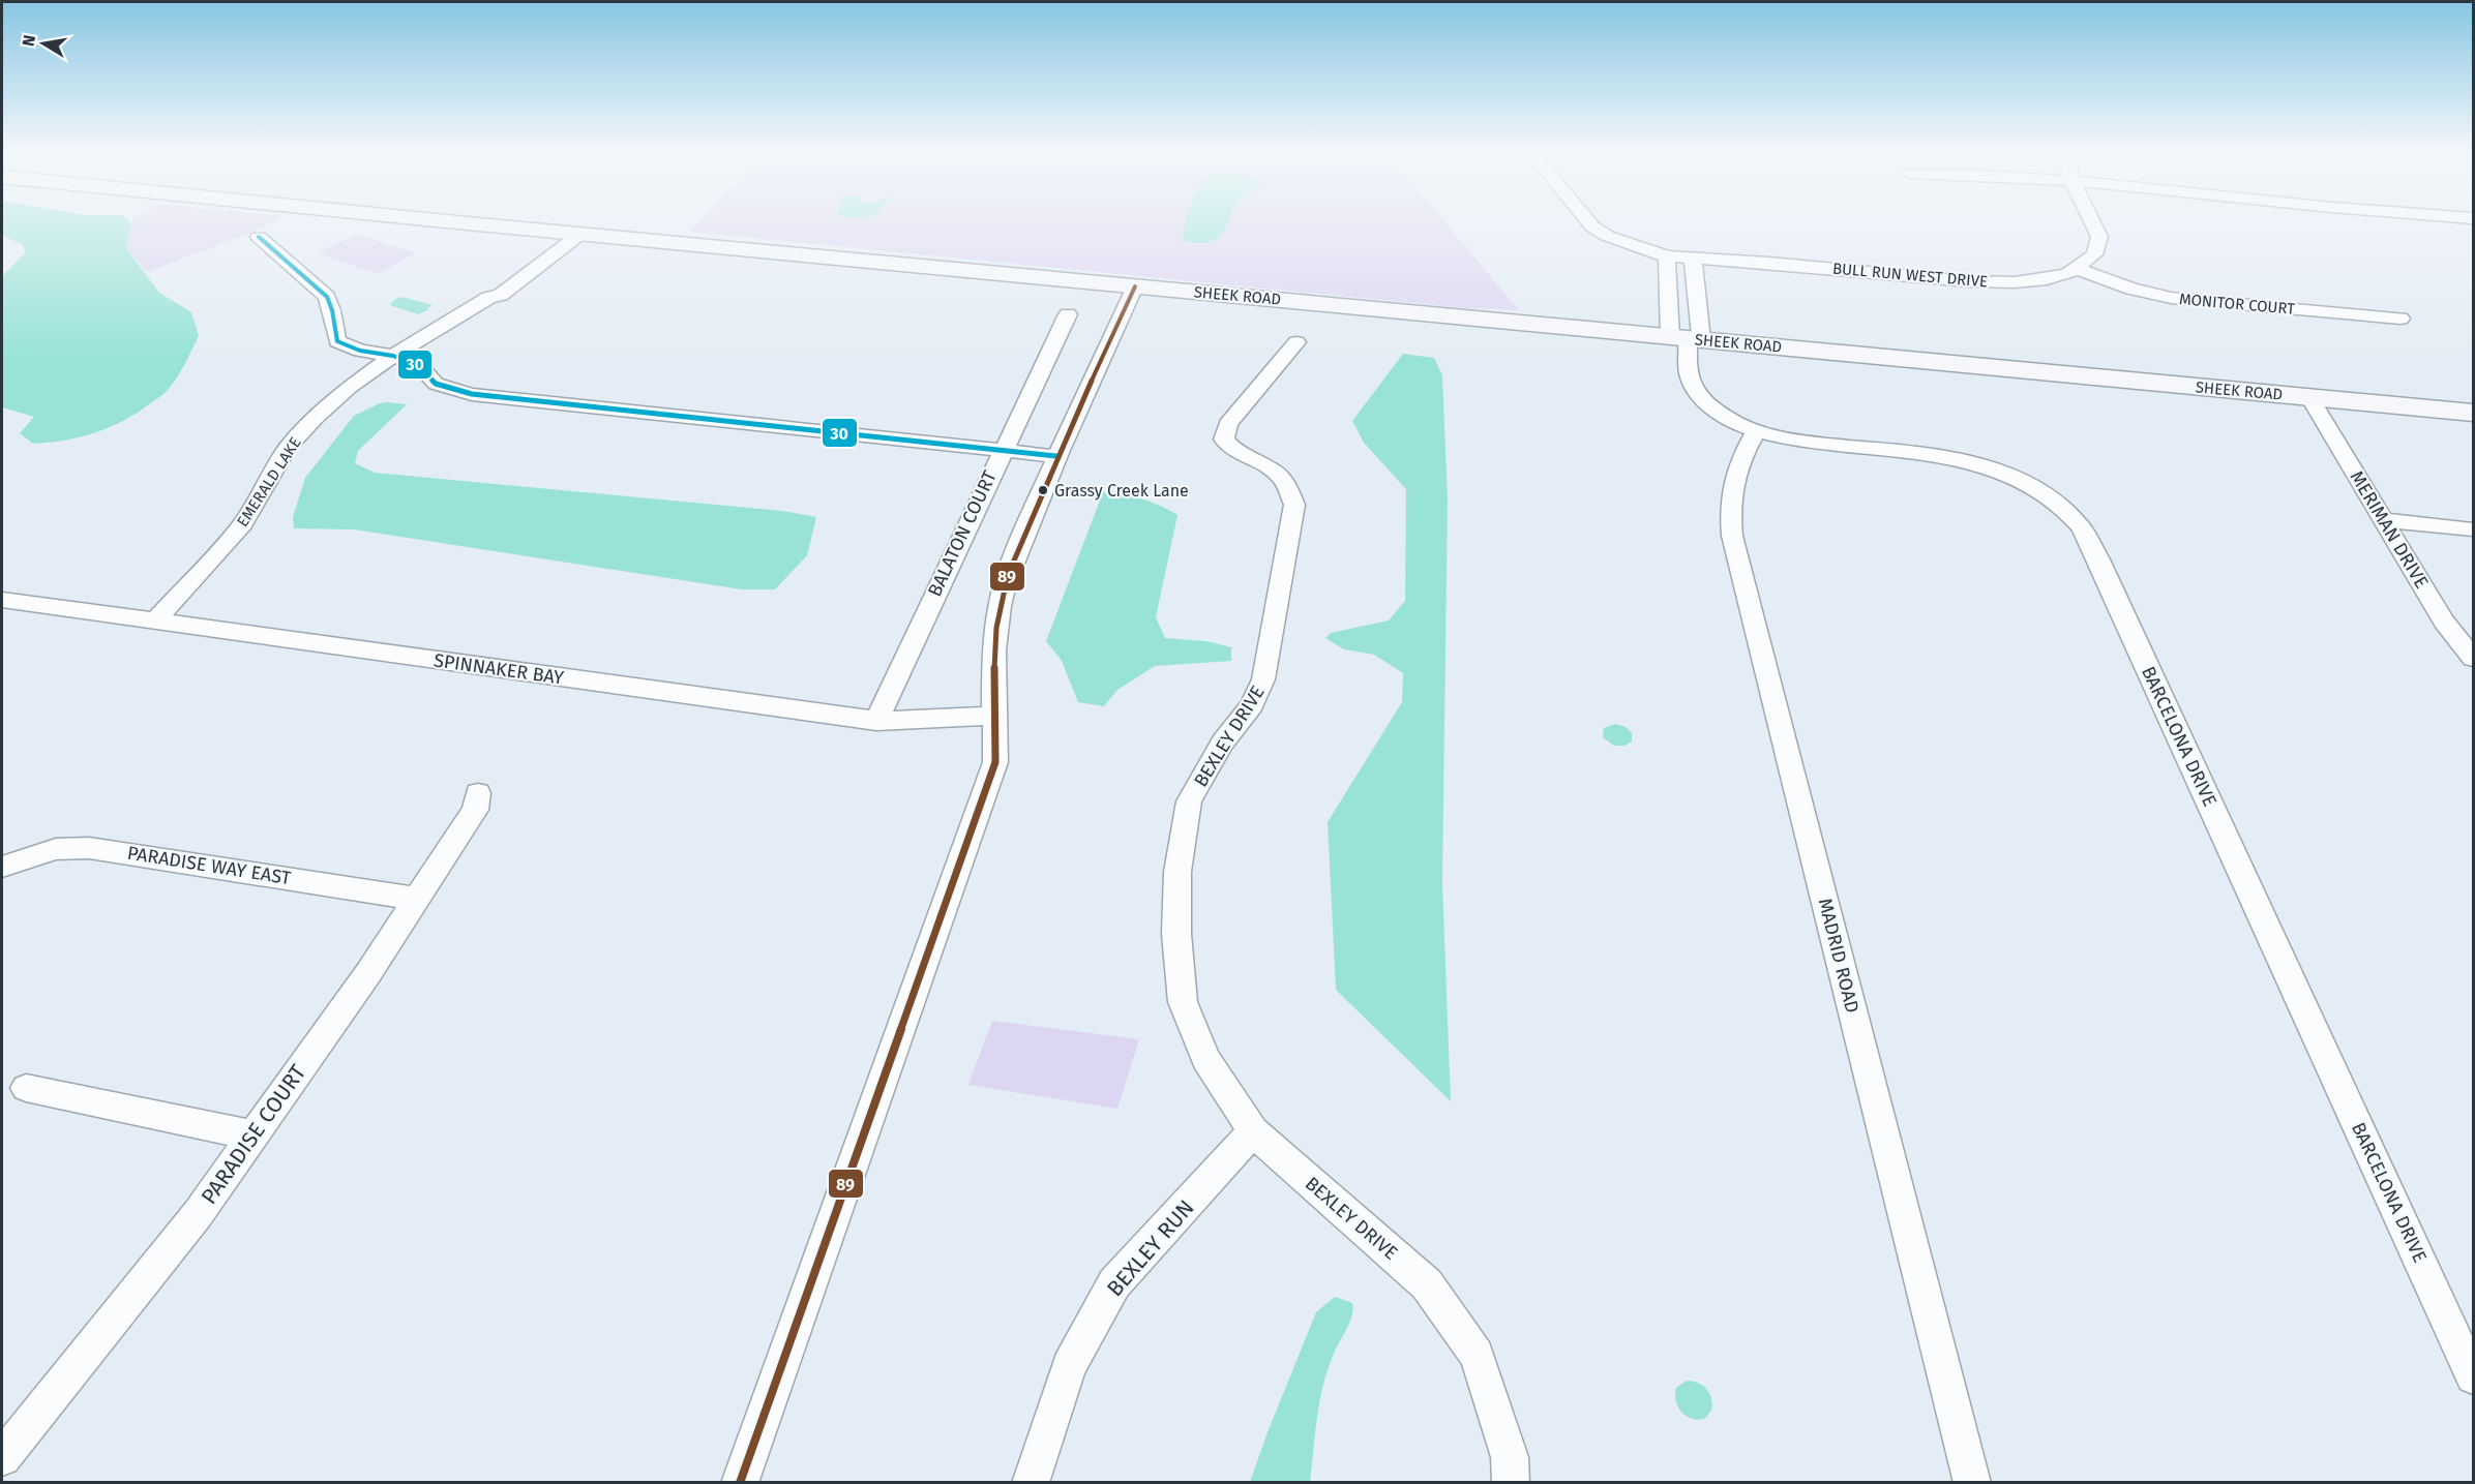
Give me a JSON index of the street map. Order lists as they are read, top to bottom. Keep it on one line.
{"streets":{"street":["BULL RUN WEST DRIVE","SHEEK ROAD","MONITOR COURT","EMERALD LAKE","MERIMAN DRIVE","BALATON COURT","SPINNAKER BAY","BEXLEY DRIVE","BARCELONA DRIVE","PARADISE WAY EAST","MADRID ROAD","PARADISE COURT","BEXLEY RUN"]},"crossings":[["BULL RUN WEST DRIVE","MONITOR COURT"],["SHEEK ROAD","EMERALD LAKE"],["SHEEK ROAD","MERIMAN DRIVE"],["SHEEK ROAD","BARCELONA DRIVE"],["EMERALD LAKE","SPINNAKER BAY"],["BALATON COURT","SPINNAKER BAY"],["BEXLEY DRIVE","BEXLEY RUN"],["BARCELONA DRIVE","MADRID ROAD"],["PARADISE WAY EAST","PARADISE COURT"]],"places":["Grassy Creek Lane"],"lines":["transit line 30","transit line 89"],"north":"left"}
